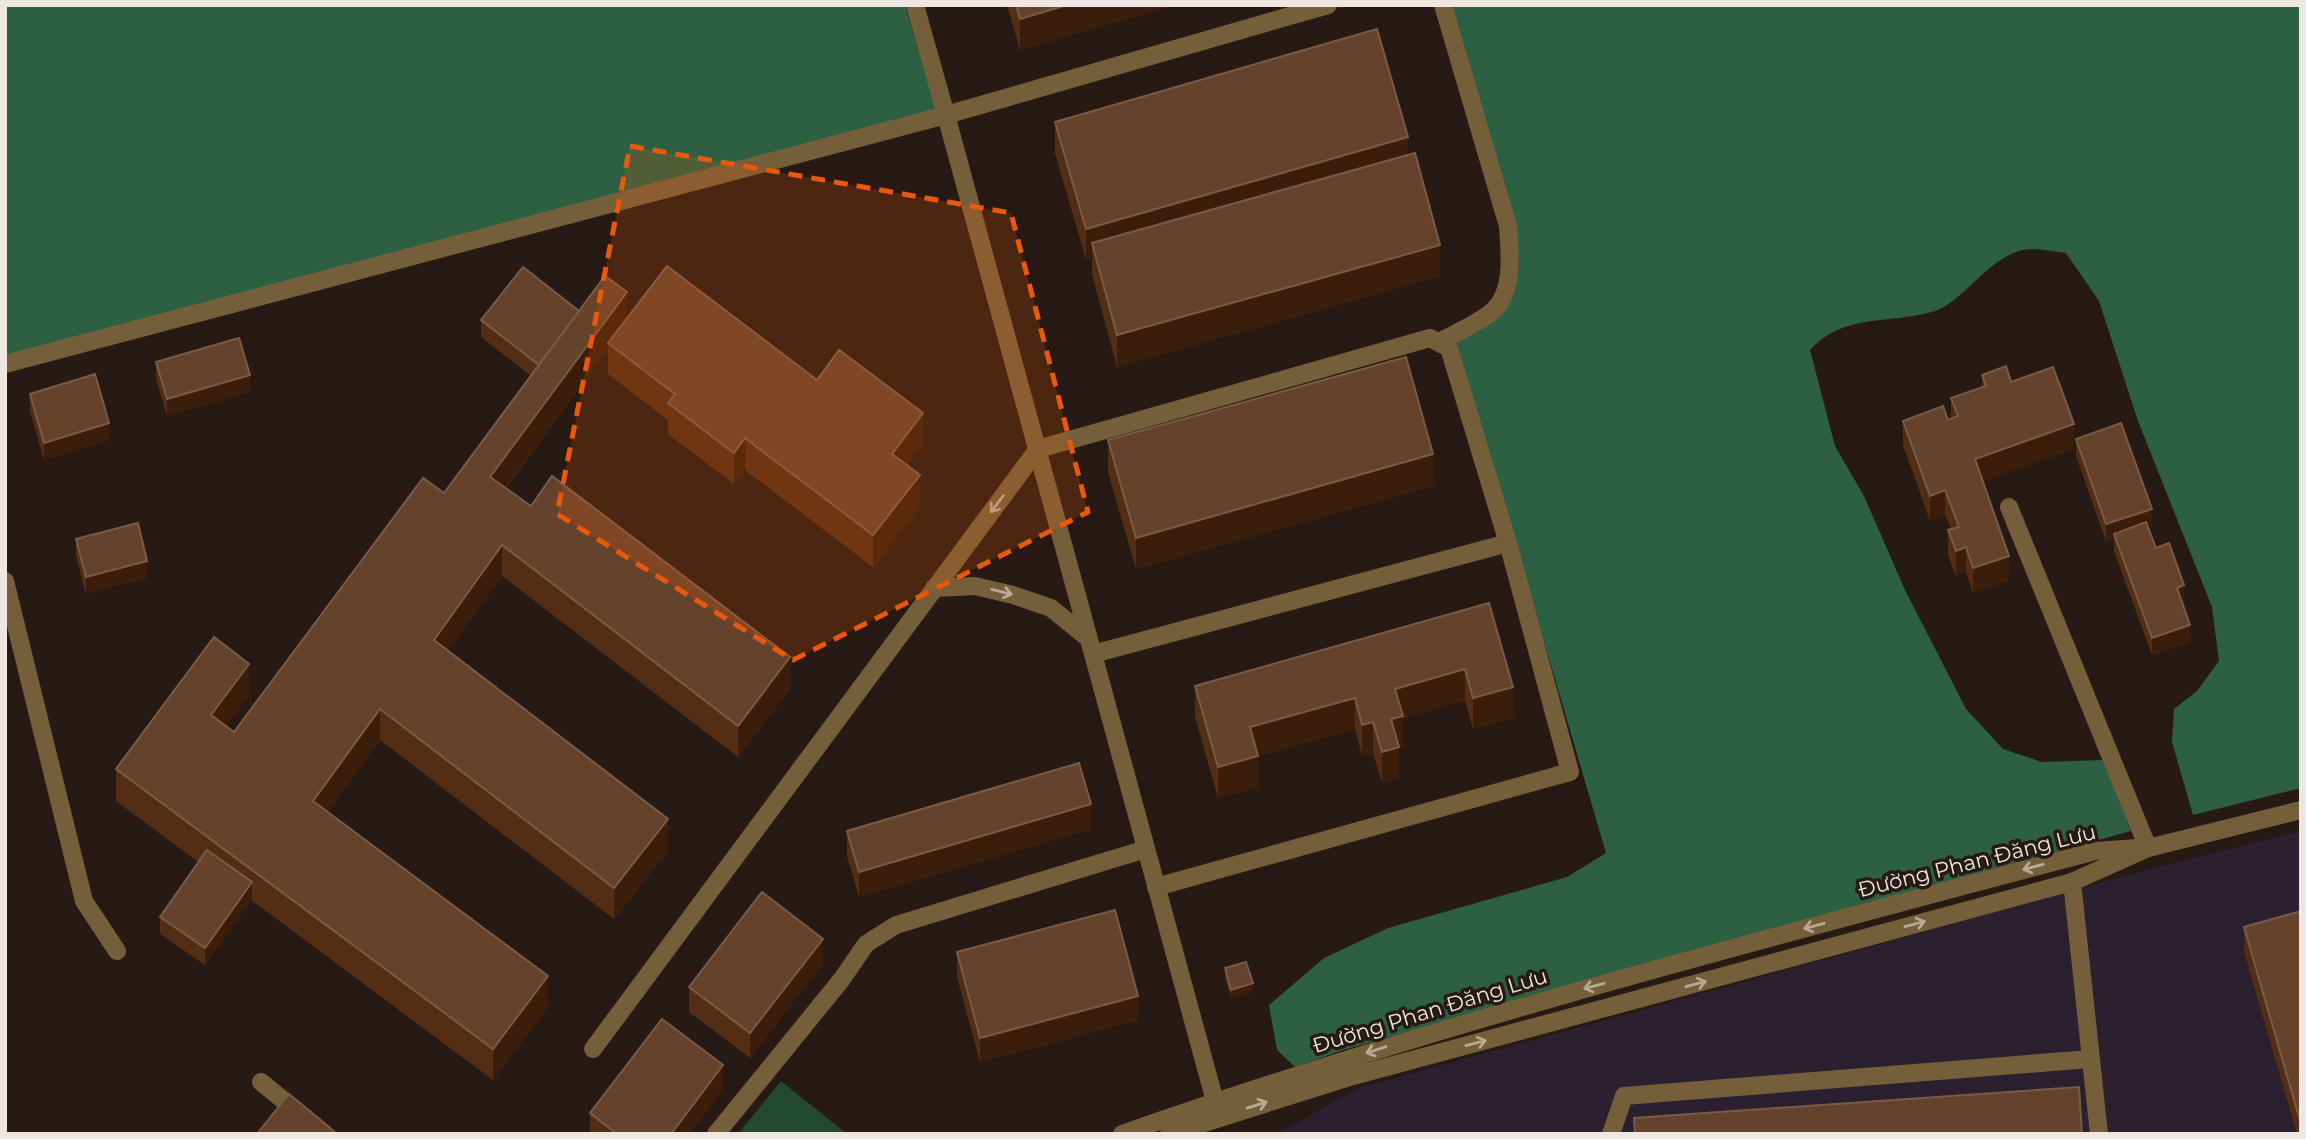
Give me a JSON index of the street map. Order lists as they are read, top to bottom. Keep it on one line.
{"streets":{"street":["Đường Phan Đăng Lưu"]}}
